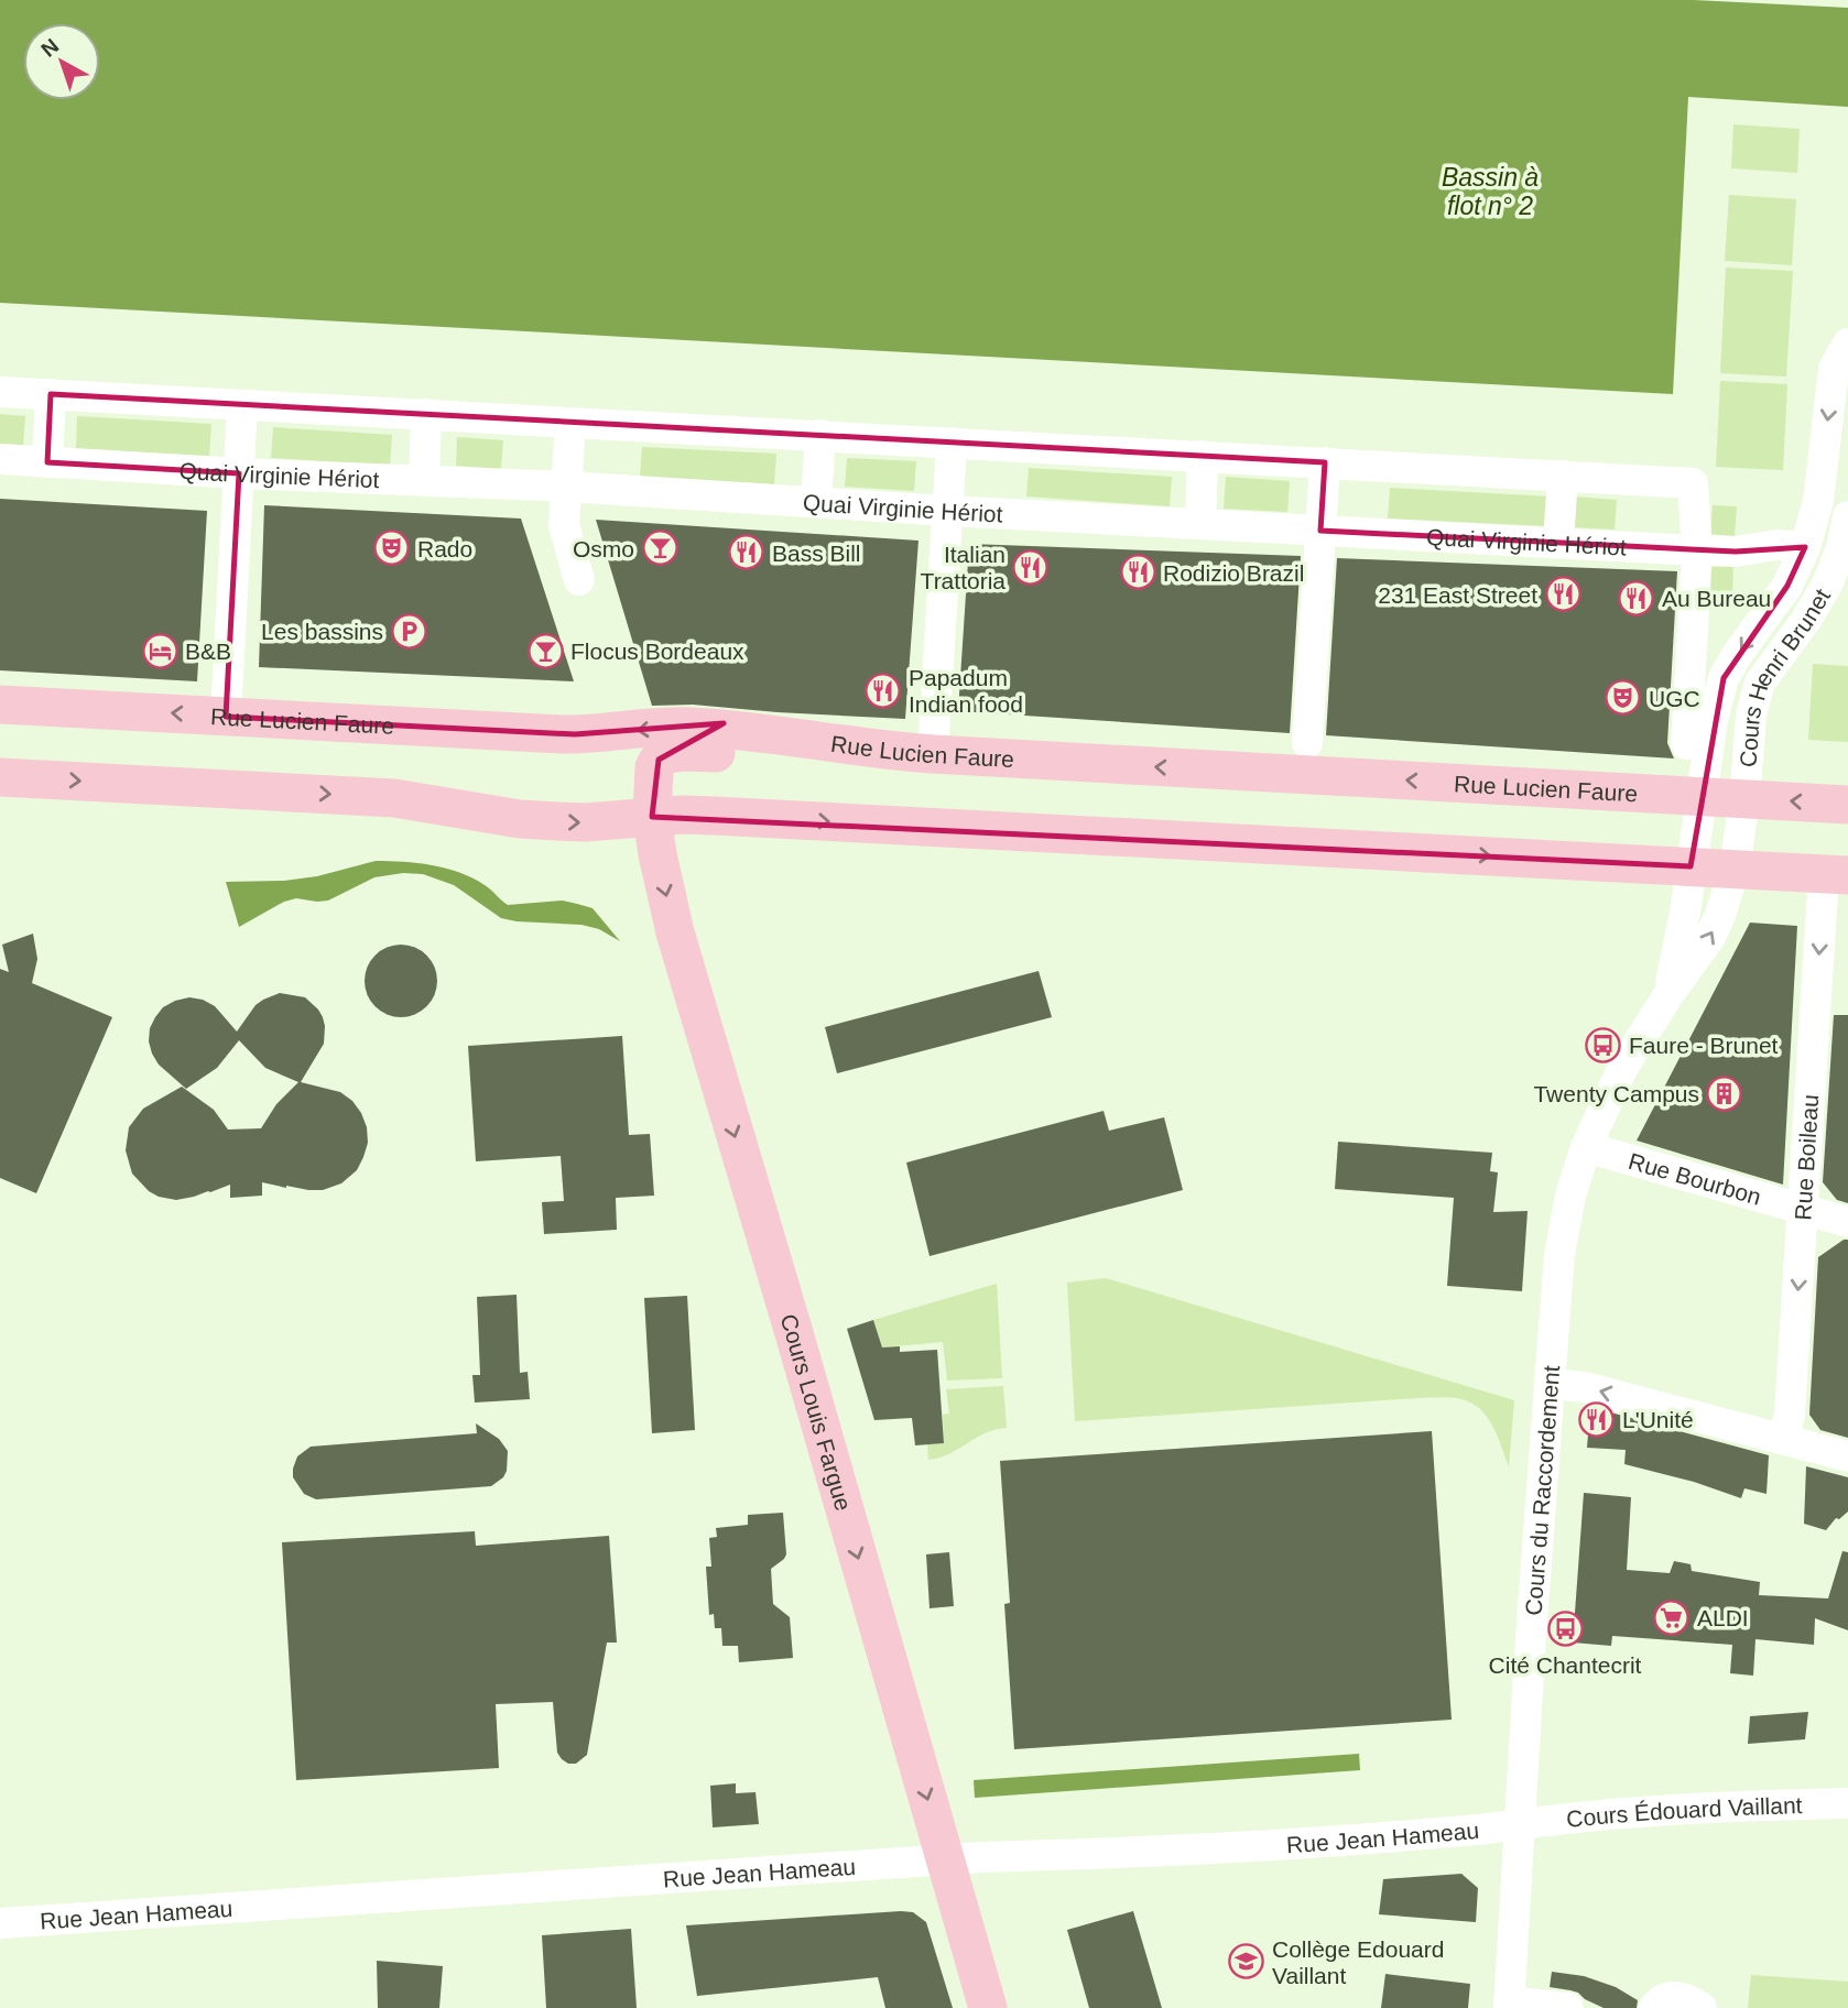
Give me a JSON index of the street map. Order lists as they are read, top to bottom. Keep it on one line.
{"streets":{"main road":["Rue Lucien Faure","Cours Louis Fargue"],"street":["Quai Virginie Hériot","Cours Henri Brunet","Rue Boileau","Rue Bourbon","Cours du Raccordement","Cours Édouard Vaillant","Rue Jean Hameau"]},"crossings":[["Quai Virginie Hériot","Cours Henri Brunet"],["Cours Henri Brunet","Rue Lucien Faure"],["Cours Henri Brunet","Cours du Raccordement"],["Rue Lucien Faure","Cours Louis Fargue"],["Rue Boileau","Rue Bourbon"],["Rue Bourbon","Cours du Raccordement"],["Cours Louis Fargue","Rue Jean Hameau"],["Cours du Raccordement","Cours Édouard Vaillant"],["Cours du Raccordement","Rue Jean Hameau"],["Cours Édouard Vaillant","Rue Jean Hameau"]],"one_way":["Rue Boileau","Cours Louis Fargue"],"water":["Bassin à flot n° 2"],"places":{"theatre":["Rado","UGC"],"bar":["Osmo","Flocus Bordeaux"],"restaurant":["Bass Bill","Italian Trattoria","Rodizio Brazil","231 East Street","Au Bureau","Papadum Indian food","L'Unité"],"parking":["Les bassins"],"hotel":["B&B"],"bus stop":["Faure - Brunet","Cité Chantecrit"],"building":["Twenty Campus"],"supermarket":["ALDI"],"school or university":["Collège Edouard Vaillant"]},"north":"top left"}
